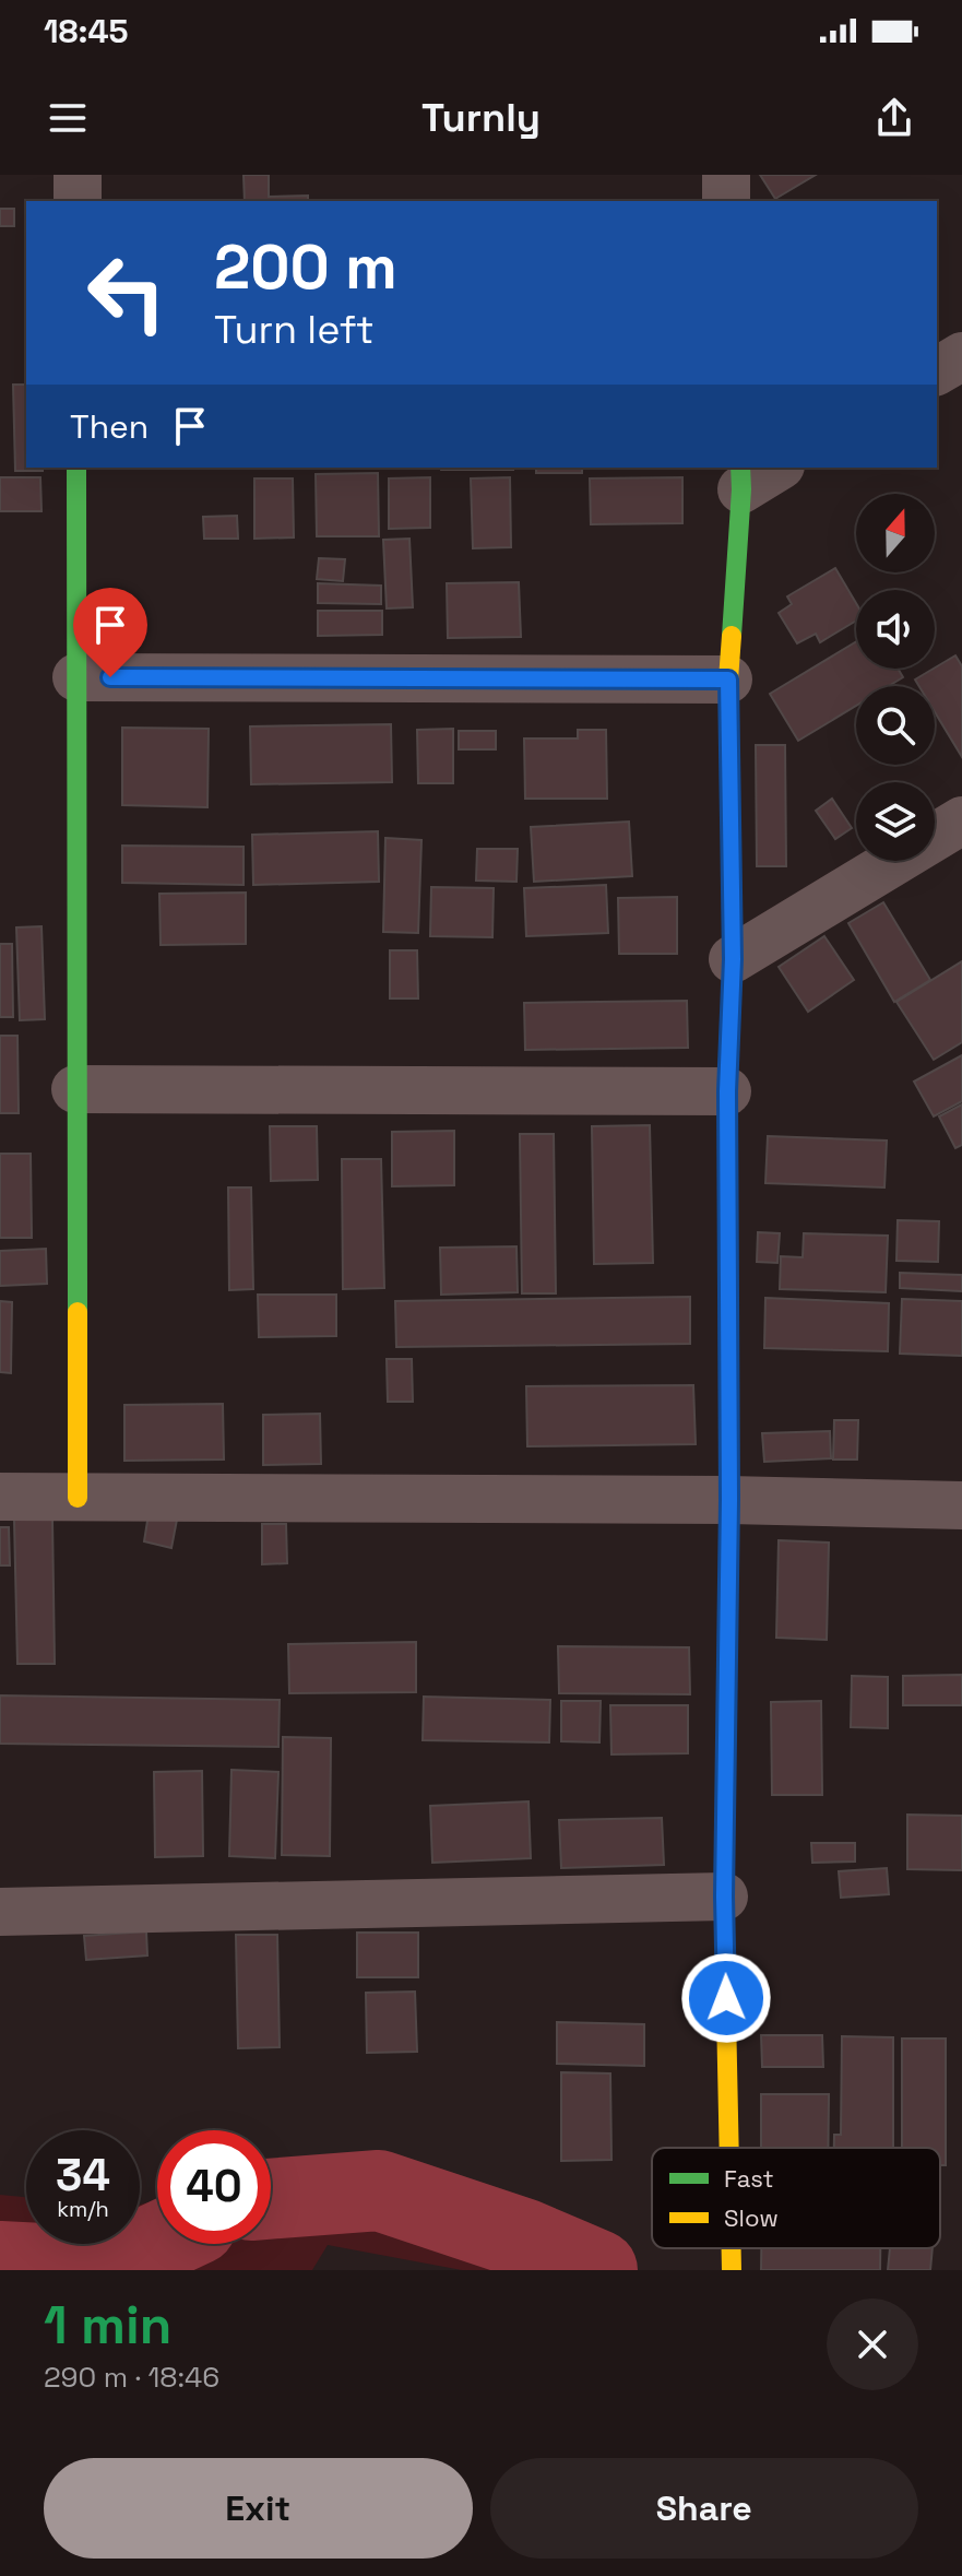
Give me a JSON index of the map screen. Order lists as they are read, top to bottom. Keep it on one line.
{"legend":["Fast","Slow"],"north":"top","page":{"status":"18:45","header":"Turnly","turn":["200 m","Turn left"],"then":"Then","speed":"34 km/h","limit":"40","heading":["1 min","290 m · 18:46"],"buttons":["Exit","Share"]}}
